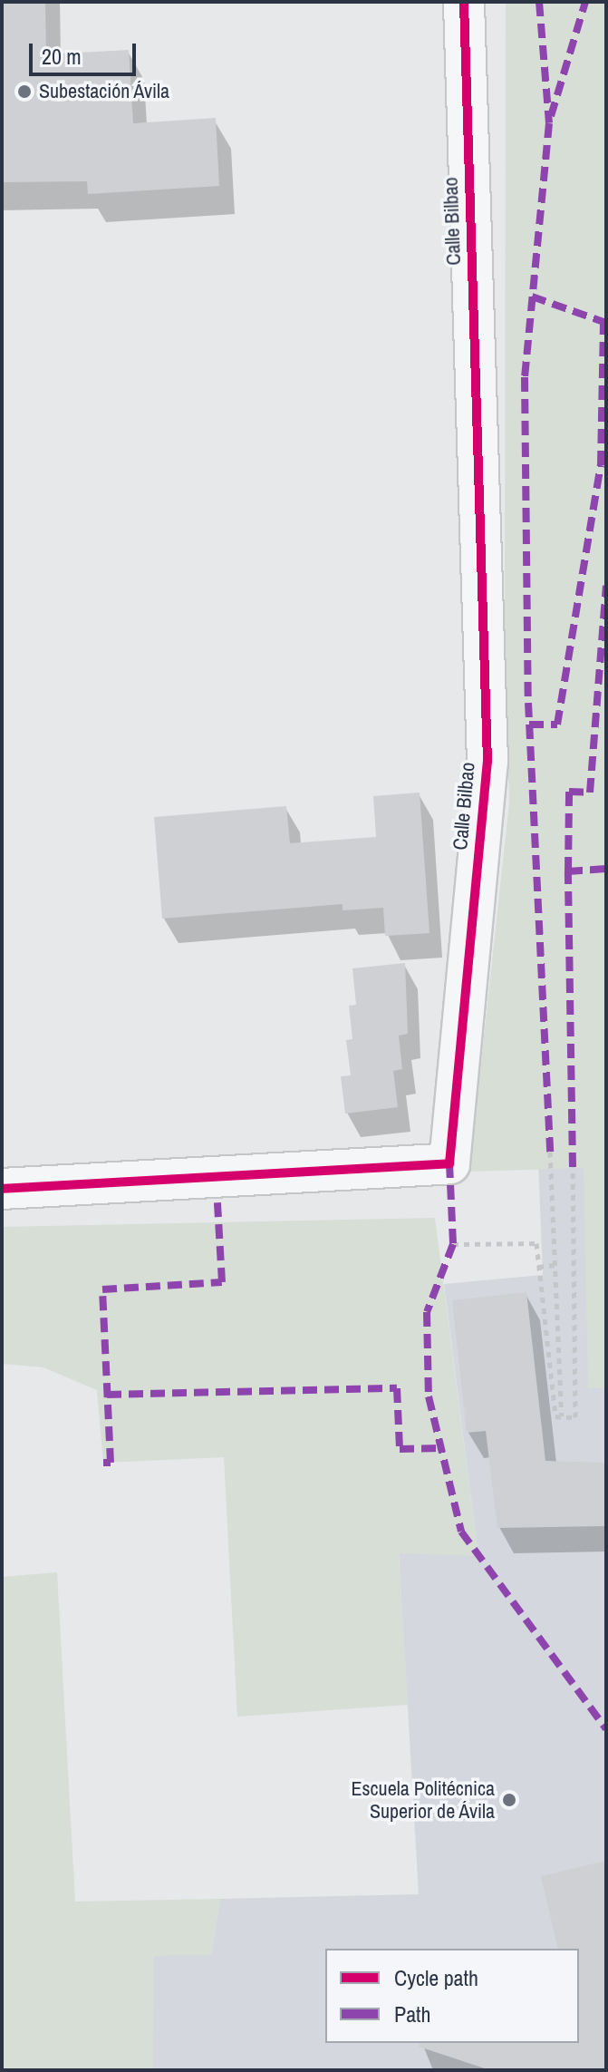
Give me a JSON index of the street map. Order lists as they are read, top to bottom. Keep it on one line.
{"streets":{"street":["Calle Bilbao"]},"places":["Subestación Ávila","Escuela Politécnica Superior de Ávila"],"legend":["Cycle path","Path"],"scale_bar":"20 m"}
